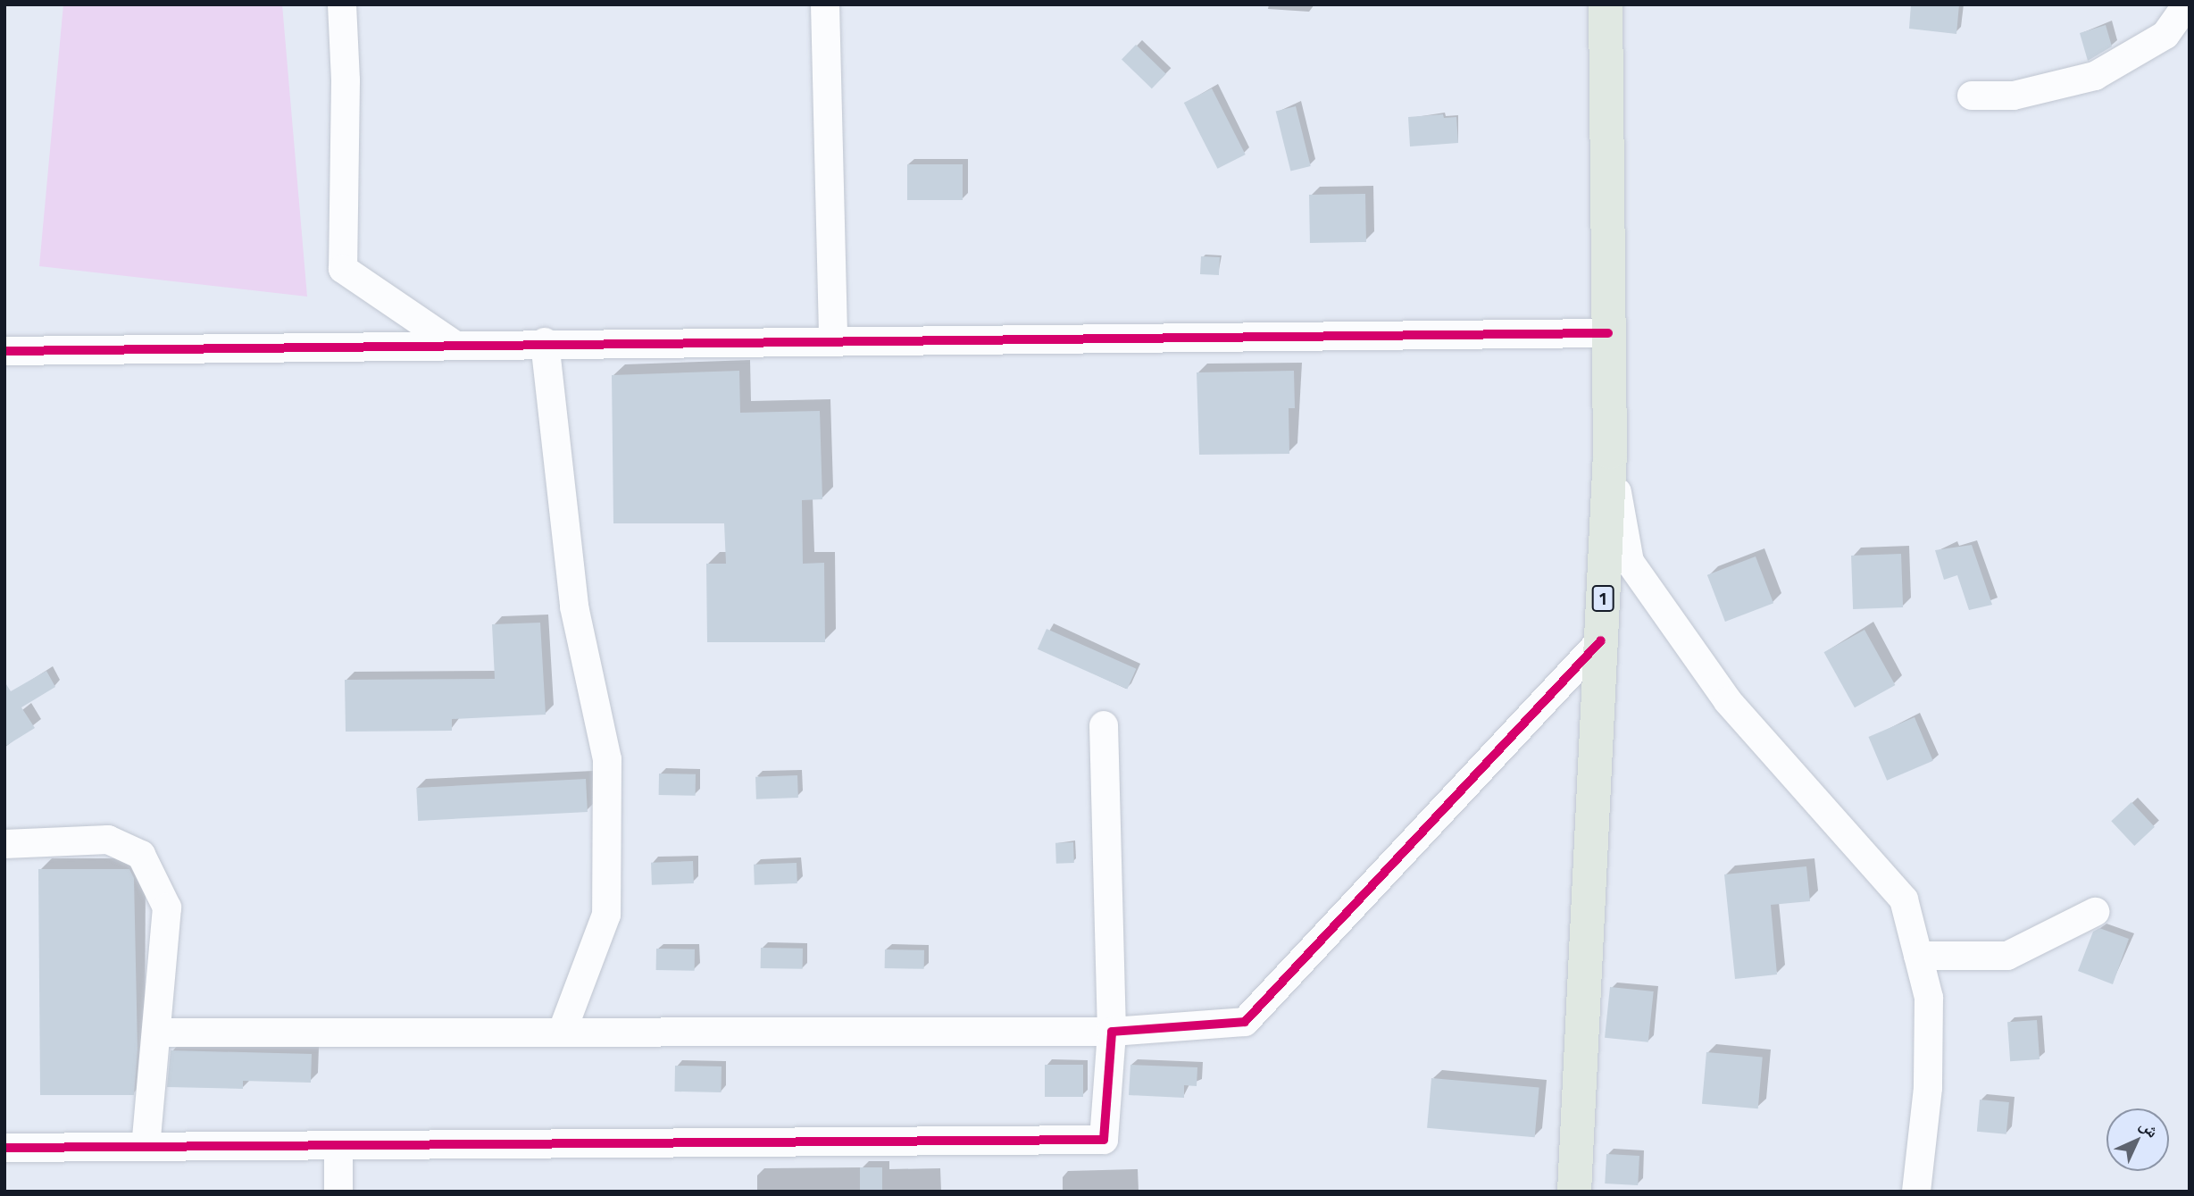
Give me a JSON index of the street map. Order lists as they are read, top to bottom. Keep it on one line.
{"streets":{"main road":["1"]},"north":"top right"}
